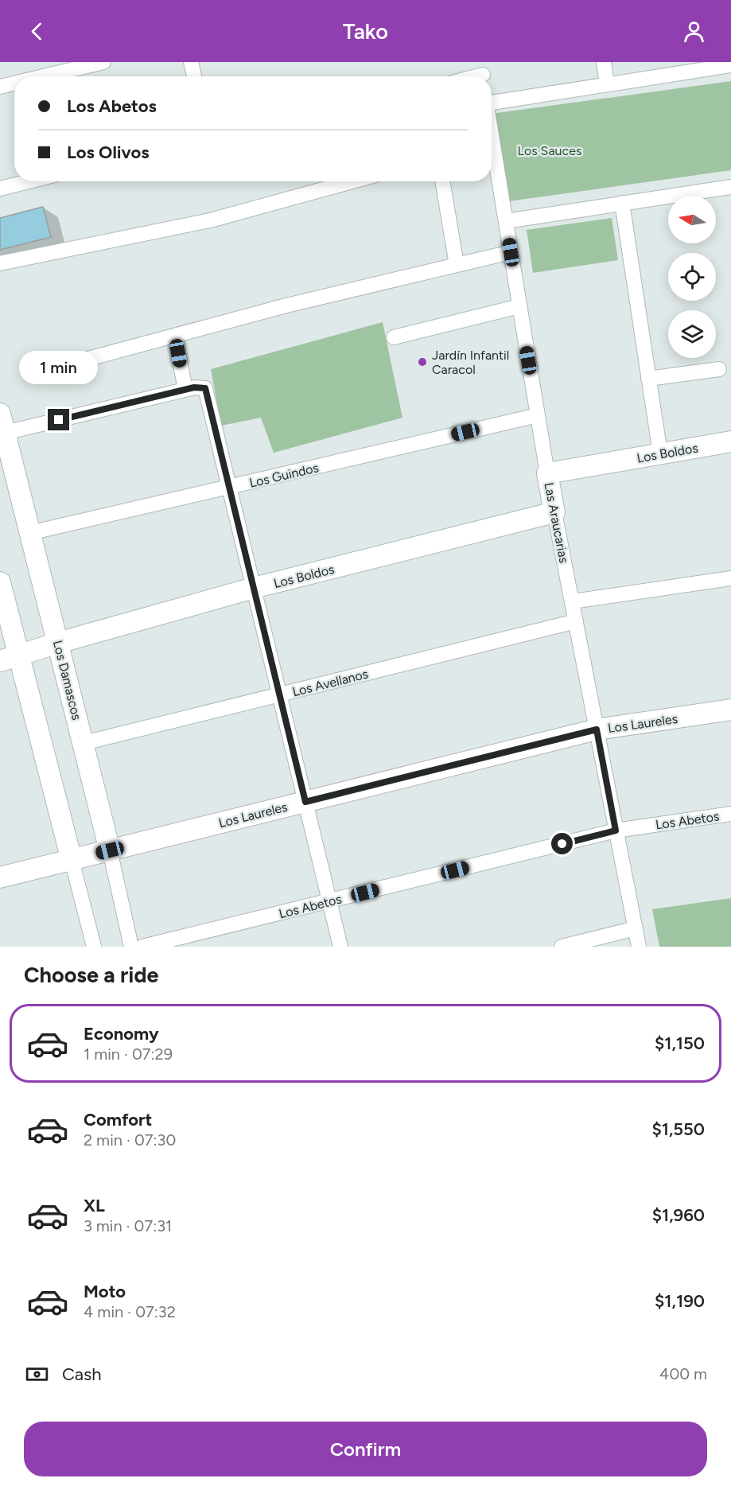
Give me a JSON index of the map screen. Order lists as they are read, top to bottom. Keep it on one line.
{"streets":{"street":["Los Boldos","Los Guindos","Las Araucarias","Los Damascos","Los Avellanos","Los Laureles","Los Abetos"]},"crossings":[["Los Boldos","Las Araucarias"],["Los Boldos","Los Damascos"],["Los Guindos","Las Araucarias"],["Los Guindos","Los Damascos"],["Las Araucarias","Los Avellanos"],["Las Araucarias","Los Laureles"],["Las Araucarias","Los Abetos"],["Los Damascos","Los Avellanos"],["Los Damascos","Los Laureles"]],"parks":["Los Sauces"],"places":["Jardín Infantil Caracol"],"north":"left","page":{"header":"Tako","banner":["Los Abetos","Los Olivos"],"bubble":"1 min","heading":"Choose a ride","list":[{"name":"Economy","note":"1 min · 07:29","value":"$1,150"},{"name":"Comfort","note":"2 min · 07:30","value":"$1,550"},{"name":"XL","note":"3 min · 07:31","value":"$1,960"},{"name":"Moto","note":"4 min · 07:32","value":"$1,190"}],"pay":["Cash","400 m"],"buttons":"Confirm"}}
